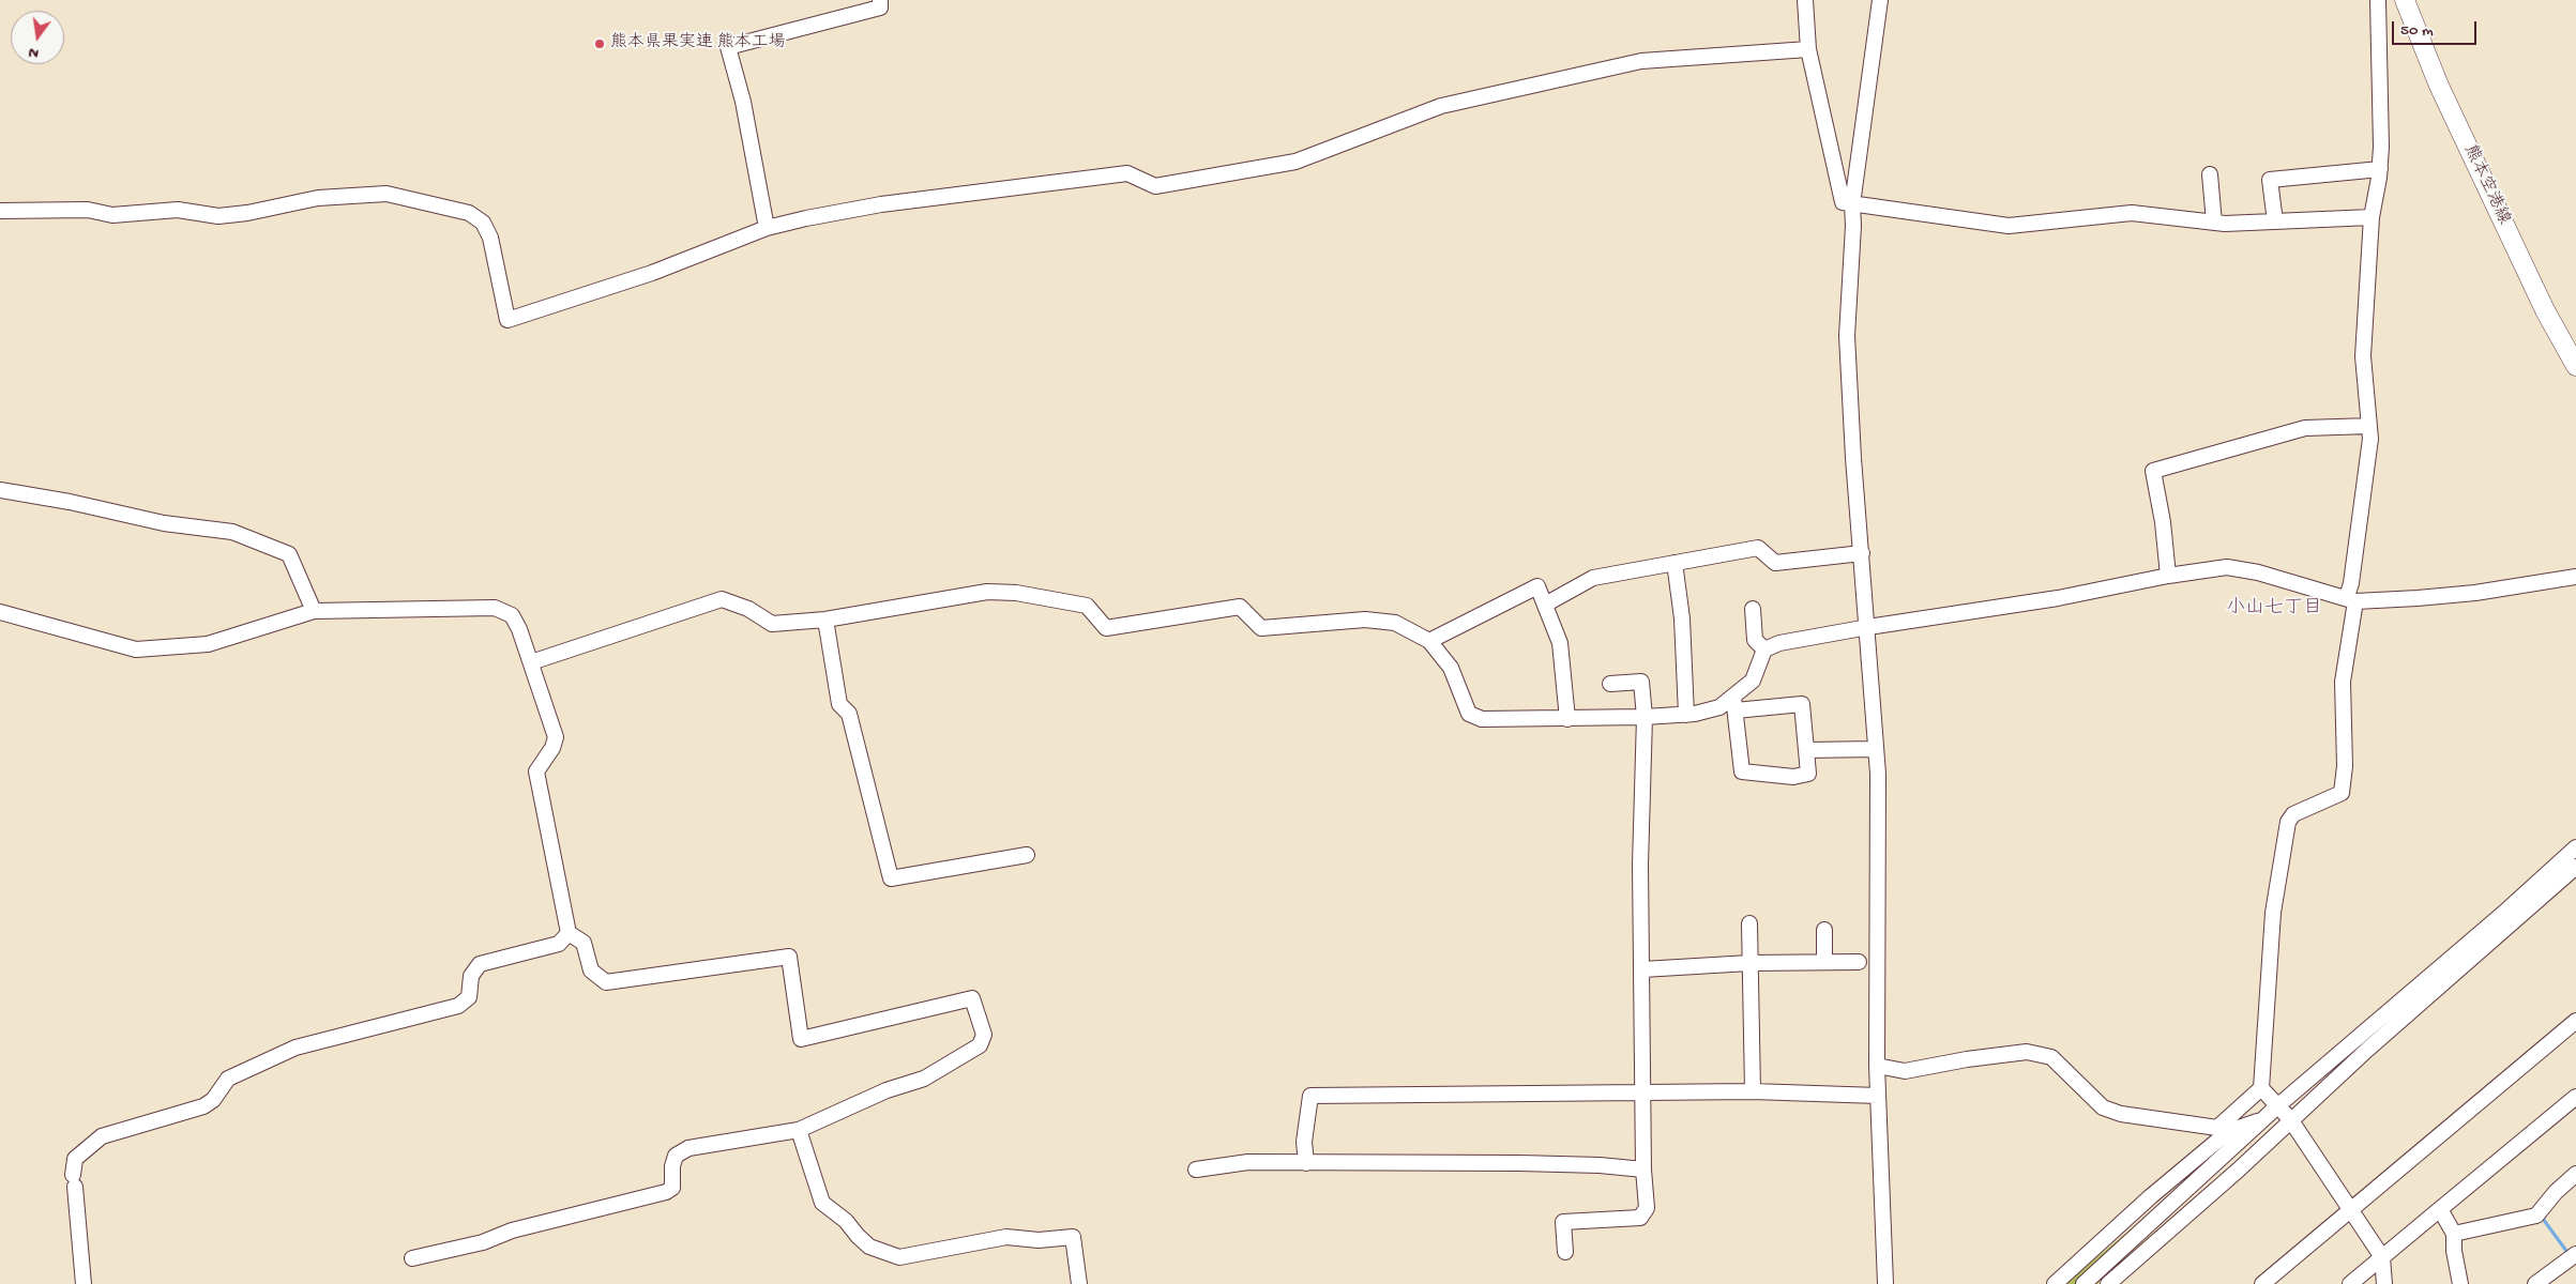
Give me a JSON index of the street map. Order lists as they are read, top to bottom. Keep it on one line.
{"streets":{"main road":["熊本空港線"]},"districts":["小山七丁目"],"places":["熊本県果実連 熊本工場"],"scale_bar":"50 m","north":"bottom"}
